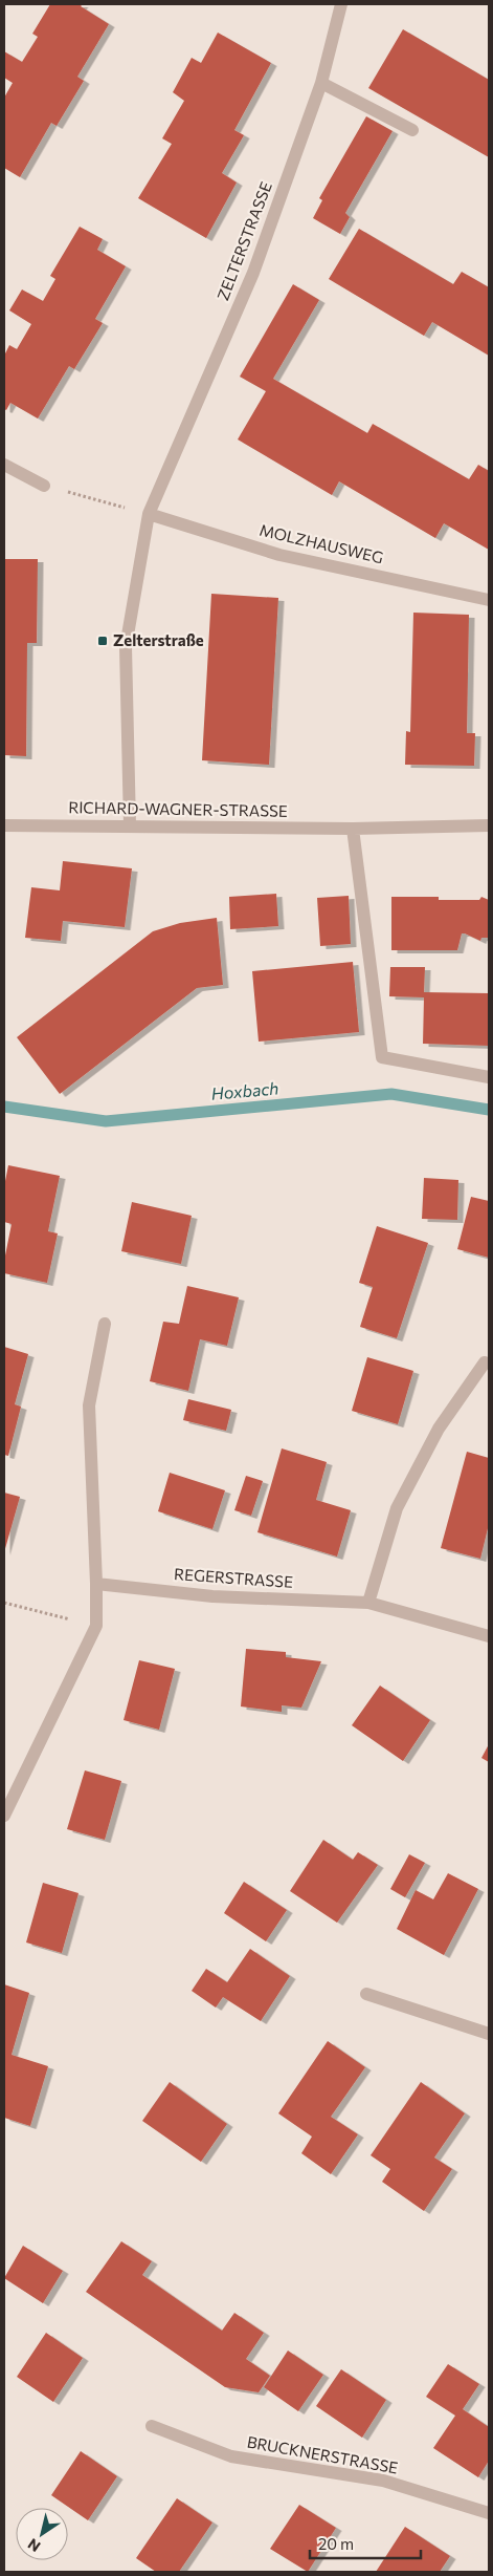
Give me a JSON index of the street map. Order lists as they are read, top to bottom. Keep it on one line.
{"streets":{"street":["ZELTERSTRASSE","MOLZHAUSWEG","RICHARD-WAGNER-STRASSE","REGERSTRASSE","BRUCKNERSTRASSE"]},"crossings":[["ZELTERSTRASSE","MOLZHAUSWEG"],["ZELTERSTRASSE","RICHARD-WAGNER-STRASSE"]],"water":["Hoxbach"],"places":{"transit":["Zelterstraße"]},"scale_bar":"20 m","north":"bottom left"}
